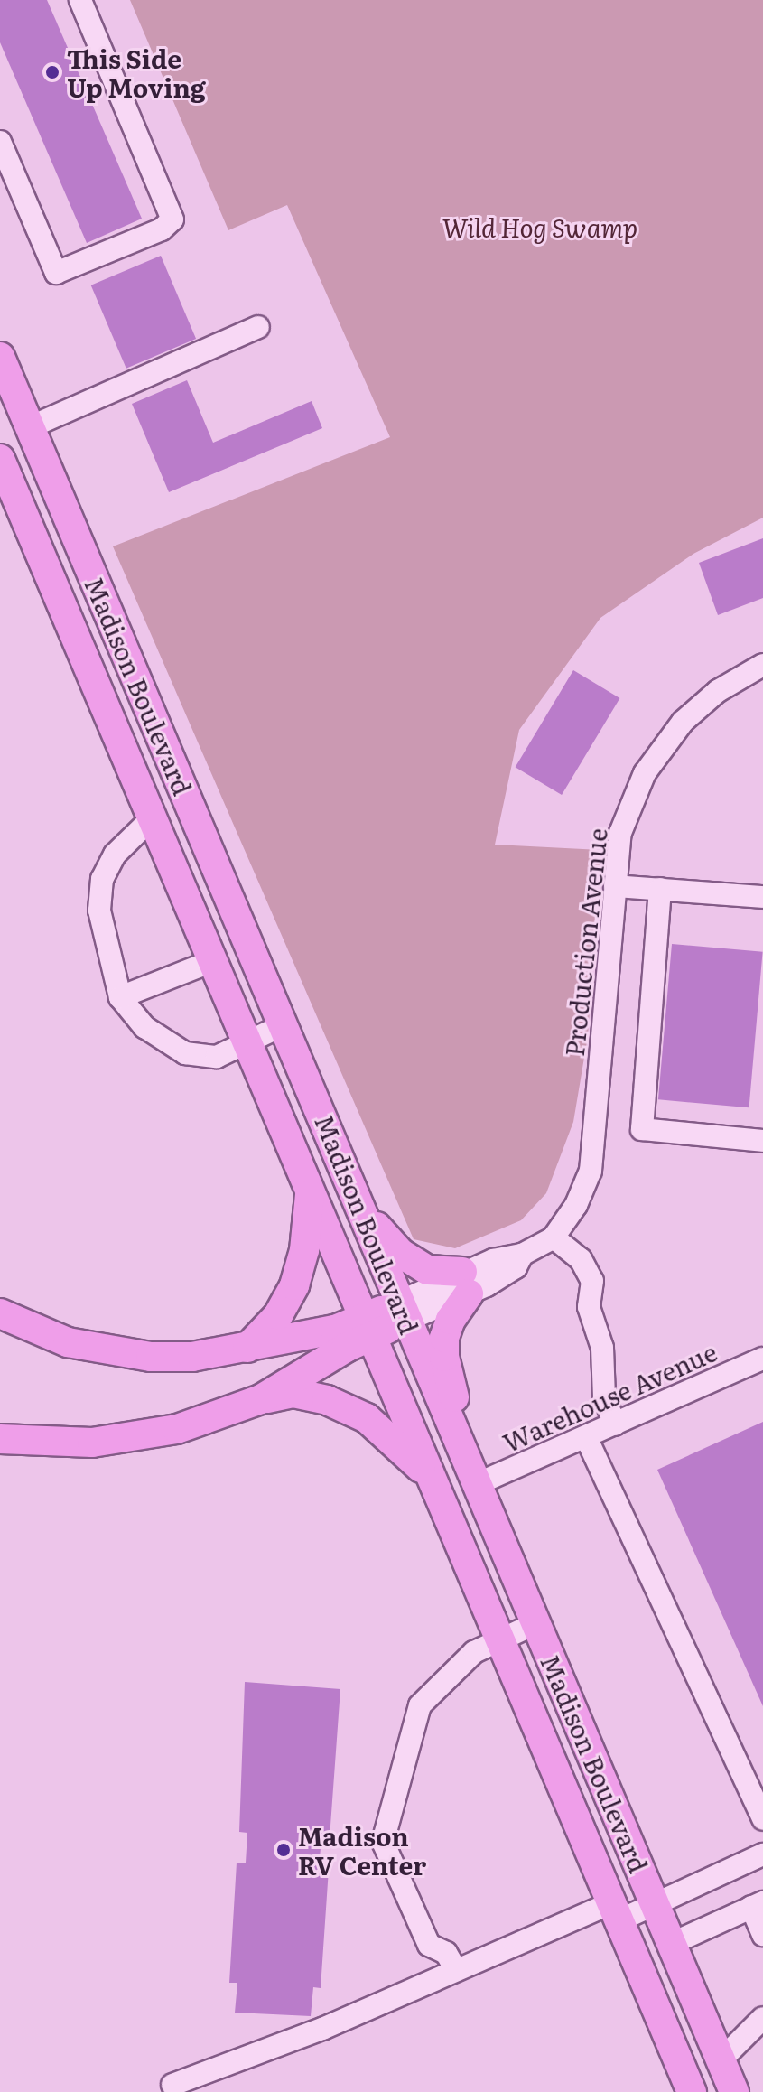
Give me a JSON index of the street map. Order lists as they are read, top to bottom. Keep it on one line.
{"streets":{"main road":["Madison Boulevard"],"street":["Production Avenue","Warehouse Avenue"]},"crossings":[["Madison Boulevard","Production Avenue"],["Madison Boulevard","Warehouse Avenue"]],"parks":["Wild Hog Swamp"],"places":["This Side Up Moving","Madison RV Center"]}
